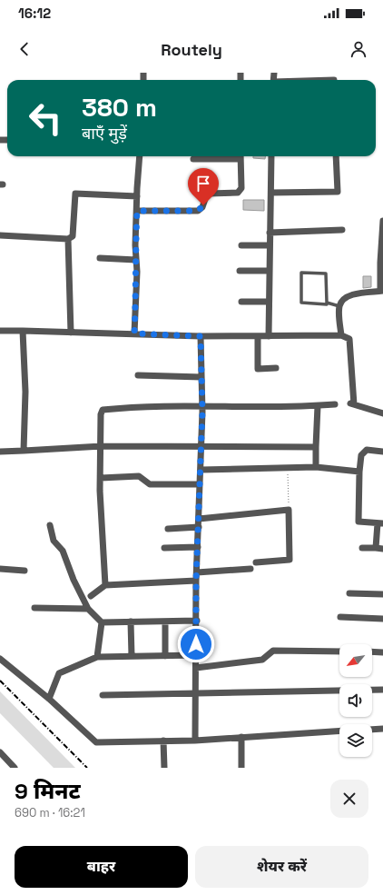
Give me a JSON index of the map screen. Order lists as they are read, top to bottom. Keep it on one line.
{"north":"bottom left","page":{"status":"16:12","header":"Routely","turn":["380 m","बाएँ मुड़ें"],"heading":["9 मिनट","690 m · 16:21"],"buttons":["बाहर","शेयर करें"]}}
